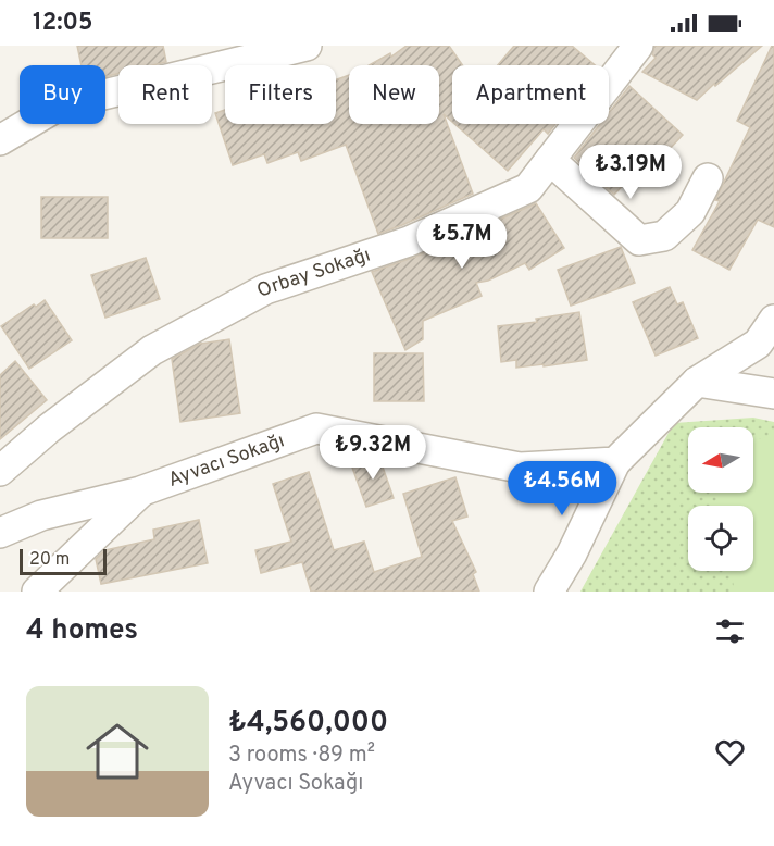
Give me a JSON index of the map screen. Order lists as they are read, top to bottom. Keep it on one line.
{"streets":{"street":["Orbay Sokağı","Ayvacı Sokağı"]},"scale_bar":"20 m","north":"left","page":{"status":"12:05","chip":["Buy","Rent","Filters","New","Apartment"],"price":["₺3.19M","₺5.7M","₺9.32M","₺4.56M"],"scale":"20 m","heading":"4 homes","list":[{"name":"₺4,560,000","note":"3 rooms · 89 m² · Ayvacı Sokağı"}]}}
